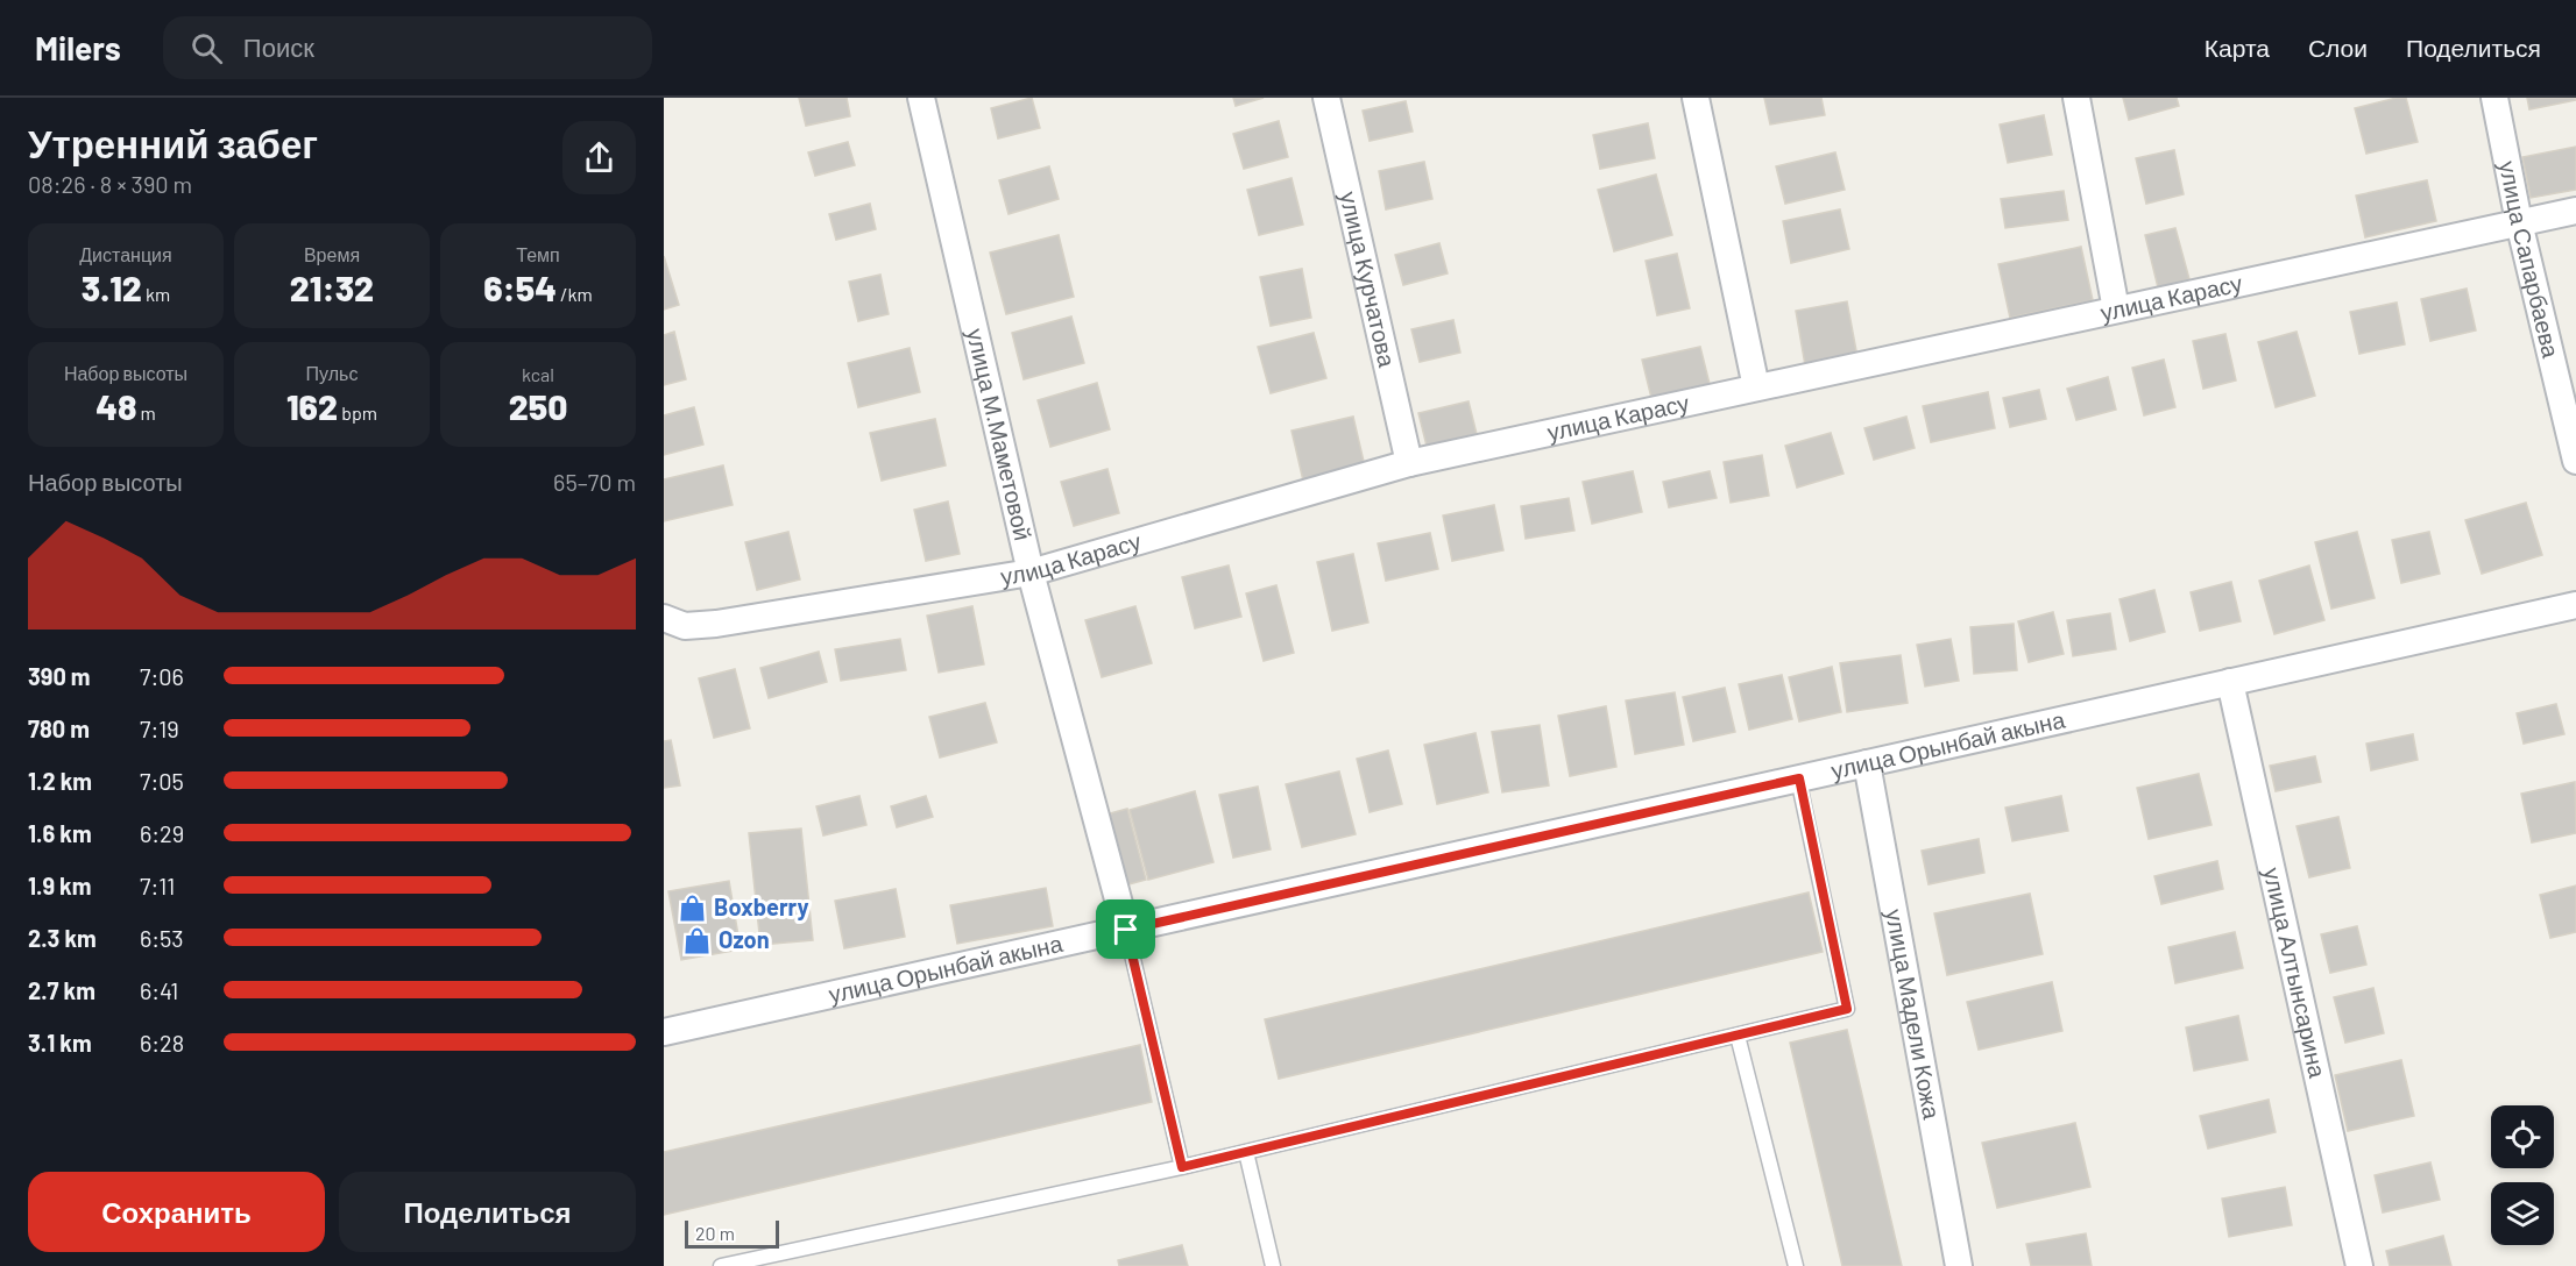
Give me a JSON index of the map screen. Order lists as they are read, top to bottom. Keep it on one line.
{"streets":{"street":["улица Сапарбаева","улица Курчатова","улица Карасу","улица М.Маметовой","улица Орынбай акына","улица Алтынсарина","улица Мадели Кожа"]},"crossings":[["улица Сапарбаева","улица Карасу"],["улица Курчатова","улица Карасу"],["улица Карасу","улица М.Маметовой"],["улица М.Маметовой","улица Орынбай акына"],["улица Орынбай акына","улица Алтынсарина"],["улица Орынбай акына","улица Мадели Кожа"]],"places":{"shop":["Boxberry","Ozon"]},"scale_bar":"20 m","page":{"header":"Milers","search":"Поиск","nav":["Карта","Слои","Поделиться"],"heading":["Утренний забег","08:26 · 8 × 390 m"],"stats":[["Дистанция","3.12 km"],["Время","21:32"],["Темп","6:54 /km"],["Набор высоты","48 m"],["Пульс","162 bpm"],["kcal","250"]],"chart":["Набор высоты","65–70 m"],"list":[{"name":"390 m","note":"7:06"},{"name":"780 m","note":"7:19"},{"name":"1.2 km","note":"7:05"},{"name":"1.6 km","note":"6:29"},{"name":"1.9 km","note":"7:11"},{"name":"2.3 km","note":"6:53"},{"name":"2.7 km","note":"6:41"},{"name":"3.1 km","note":"6:28"}],"buttons":["Сохранить","Поделиться"],"scale":"20 m"}}
